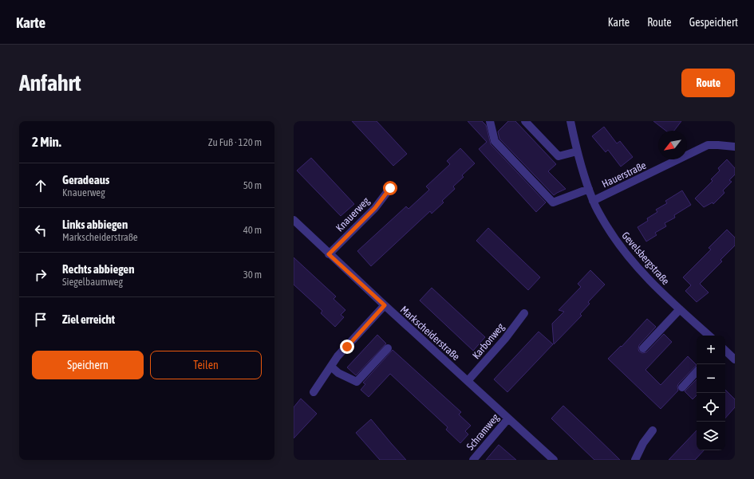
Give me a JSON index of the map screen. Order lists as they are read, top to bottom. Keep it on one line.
{"streets":{"street":["Hauerstraße","Knauerweg","Gevelsbergstraße","Markscheiderstraße","Karbonweg","Schramweg"]},"crossings":[["Hauerstraße","Gevelsbergstraße"],["Knauerweg","Markscheiderstraße"],["Markscheiderstraße","Karbonweg"],["Markscheiderstraße","Schramweg"]],"north":"bottom left","page":{"header":"Karte","nav":["Karte","Route","Gespeichert"],"buttons":["Route",["Speichern","Teilen"]],"title":"Anfahrt","heading":["2 Min.","Zu Fuß · 120 m"],"list":[["Geradeaus","Knauerweg","50 m"],["Links abbiegen","Markscheiderstraße","40 m"],["Rechts abbiegen","Siegelbaumweg","30 m"],"Ziel erreicht"],"map_buttons":["+","−"]}}
